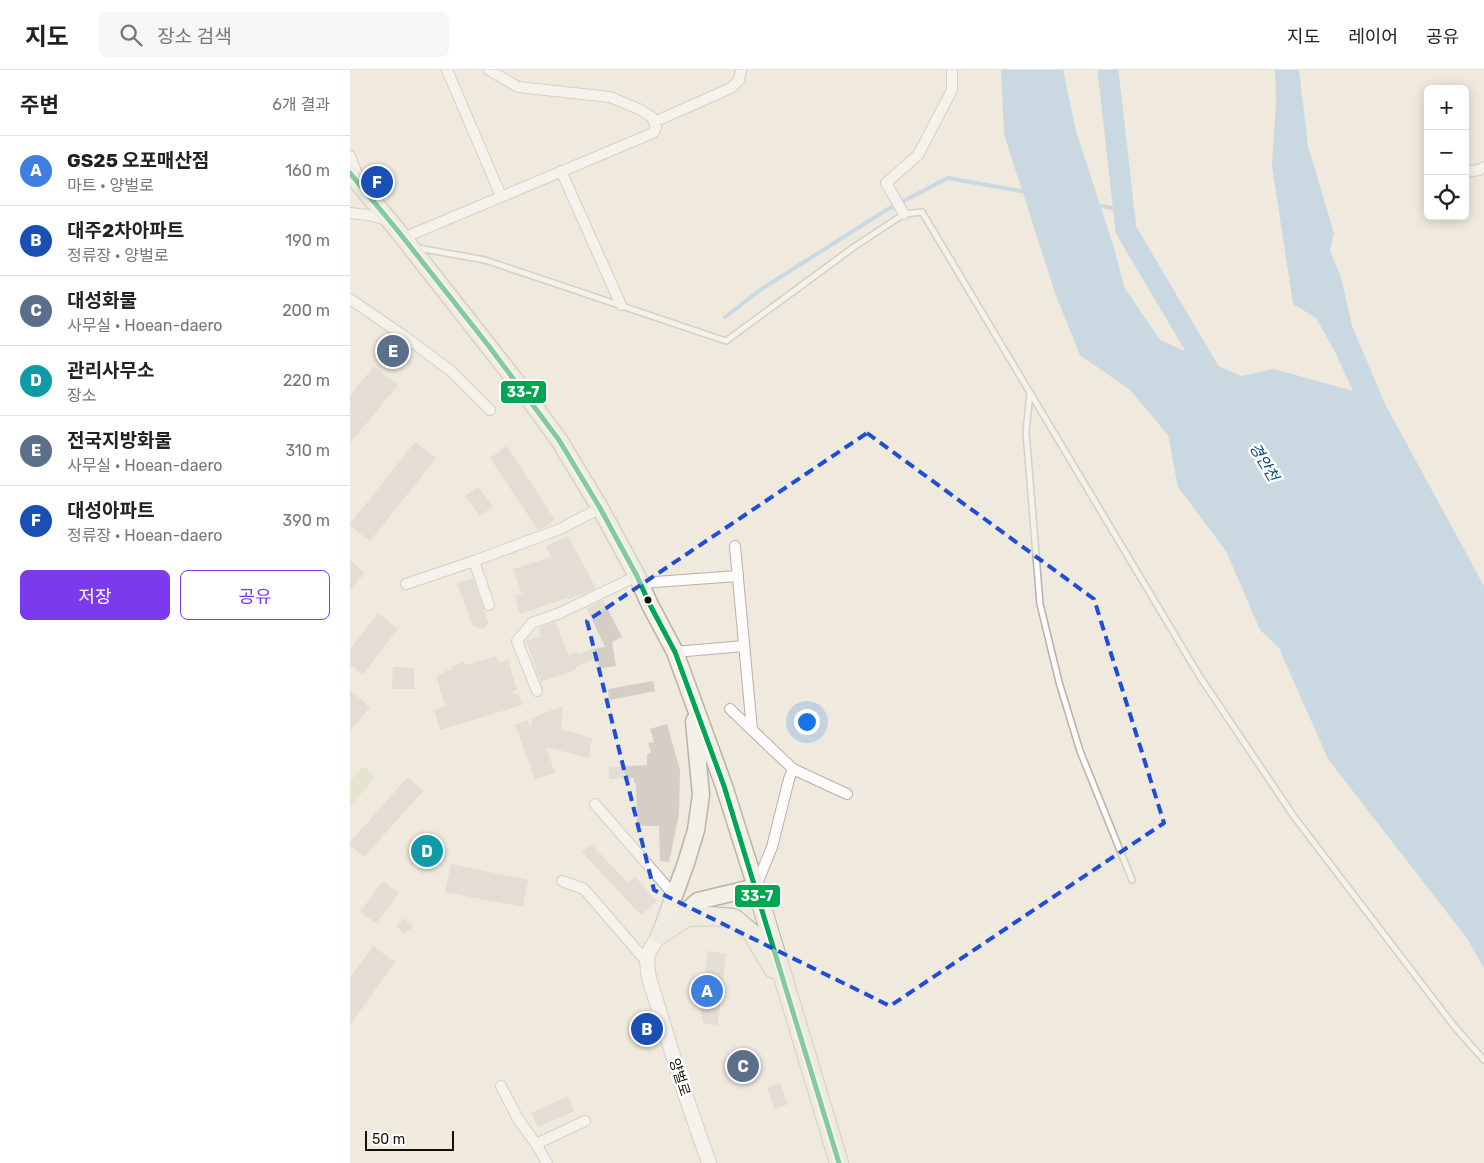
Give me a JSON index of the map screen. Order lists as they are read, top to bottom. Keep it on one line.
{"streets":{"street":["양벌로"]},"water":["경안천"],"lines":["transit line 33-7"],"scale_bar":"50 m","page":{"header":"지도","search":"장소 검색","nav":["지도","레이어","공유"],"heading":["주변","6개 결과"],"map_buttons":["+","−"],"list":[{"mark":"A","name":"GS25 오포매산점","note":"마트 · 양벌로","value":"160 m"},{"mark":"B","name":"대주2차아파트","note":"정류장 · 양벌로","value":"190 m"},{"mark":"C","name":"대성화물","note":"사무실 · Hoean-daero","value":"200 m"},{"mark":"D","name":"관리사무소","note":"장소","value":"220 m"},{"mark":"E","name":"전국지방화물","note":"사무실 · Hoean-daero","value":"310 m"},{"mark":"F","name":"대성아파트","note":"정류장 · Hoean-daero","value":"390 m"}],"pins":["F","E","D","A","B","C"],"buttons":["저장","공유"],"scale":"50 m"}}
